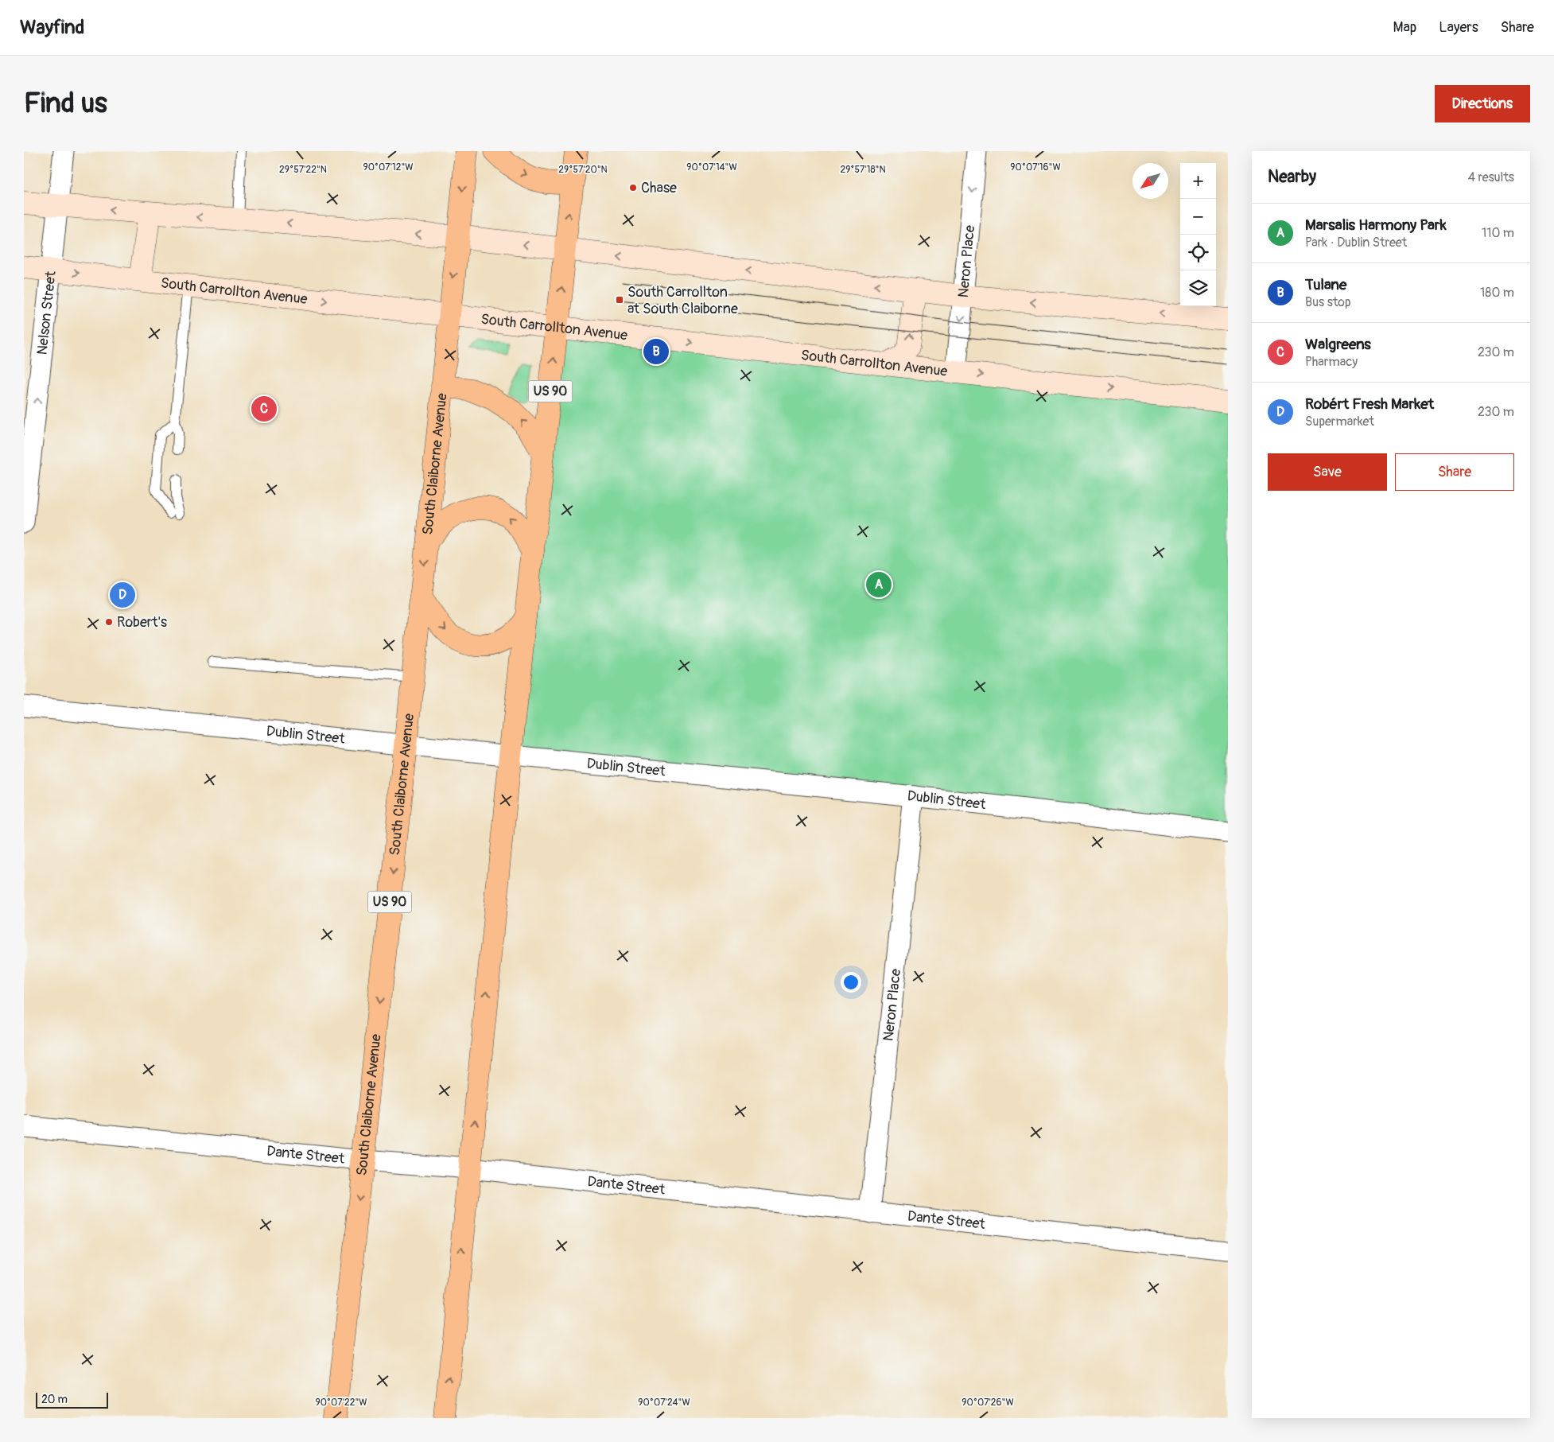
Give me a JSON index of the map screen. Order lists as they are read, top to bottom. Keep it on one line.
{"streets":{"main road":["South Carrollton Avenue","US 90","South Claiborne Avenue"],"street":["Neron Place","Nelson Street","Dublin Street","Dante Street"]},"crossings":[["Neron Place","South Carrollton Avenue"],["Neron Place","Dublin Street"],["Neron Place","Dante Street"],["South Carrollton Avenue","Nelson Street"],["South Carrollton Avenue","US 90"],["South Carrollton Avenue","South Claiborne Avenue"],["US 90","South Claiborne Avenue"],["US 90","Dublin Street"],["US 90","Dante Street"],["South Claiborne Avenue","Dublin Street"],["South Claiborne Avenue","Dante Street"]],"one_way":["Nelson Street"],"places":{"other":["Chase","Robert's"],"transit":["South Carrollton at South Claiborne"]},"scale_bar":"20 m","north":"bottom left","page":{"header":"Wayfind","nav":["Map","Layers","Share"],"buttons":["Directions",["Save","Share"]],"title":"Find us","heading":["Nearby","4 results"],"map_buttons":["+","−"],"list":[{"mark":"A","name":"Marsalis Harmony Park","note":"Park · Dublin Street","value":"110 m"},{"mark":"B","name":"Tulane","note":"Bus stop","value":"180 m"},{"mark":"C","name":"Walgreens","note":"Pharmacy","value":"230 m"},{"mark":"D","name":"Robért Fresh Market","note":"Supermarket","value":"230 m"}],"pins":["B","C","A","D"],"scale":"20 m"},"coordinates":["90°07'12\"W","90°07'14\"W","90°07'16\"W","29°57'22\"N","29°57'20\"N","29°57'18\"N","90°07'22\"W","90°07'24\"W","90°07'26\"W"]}
